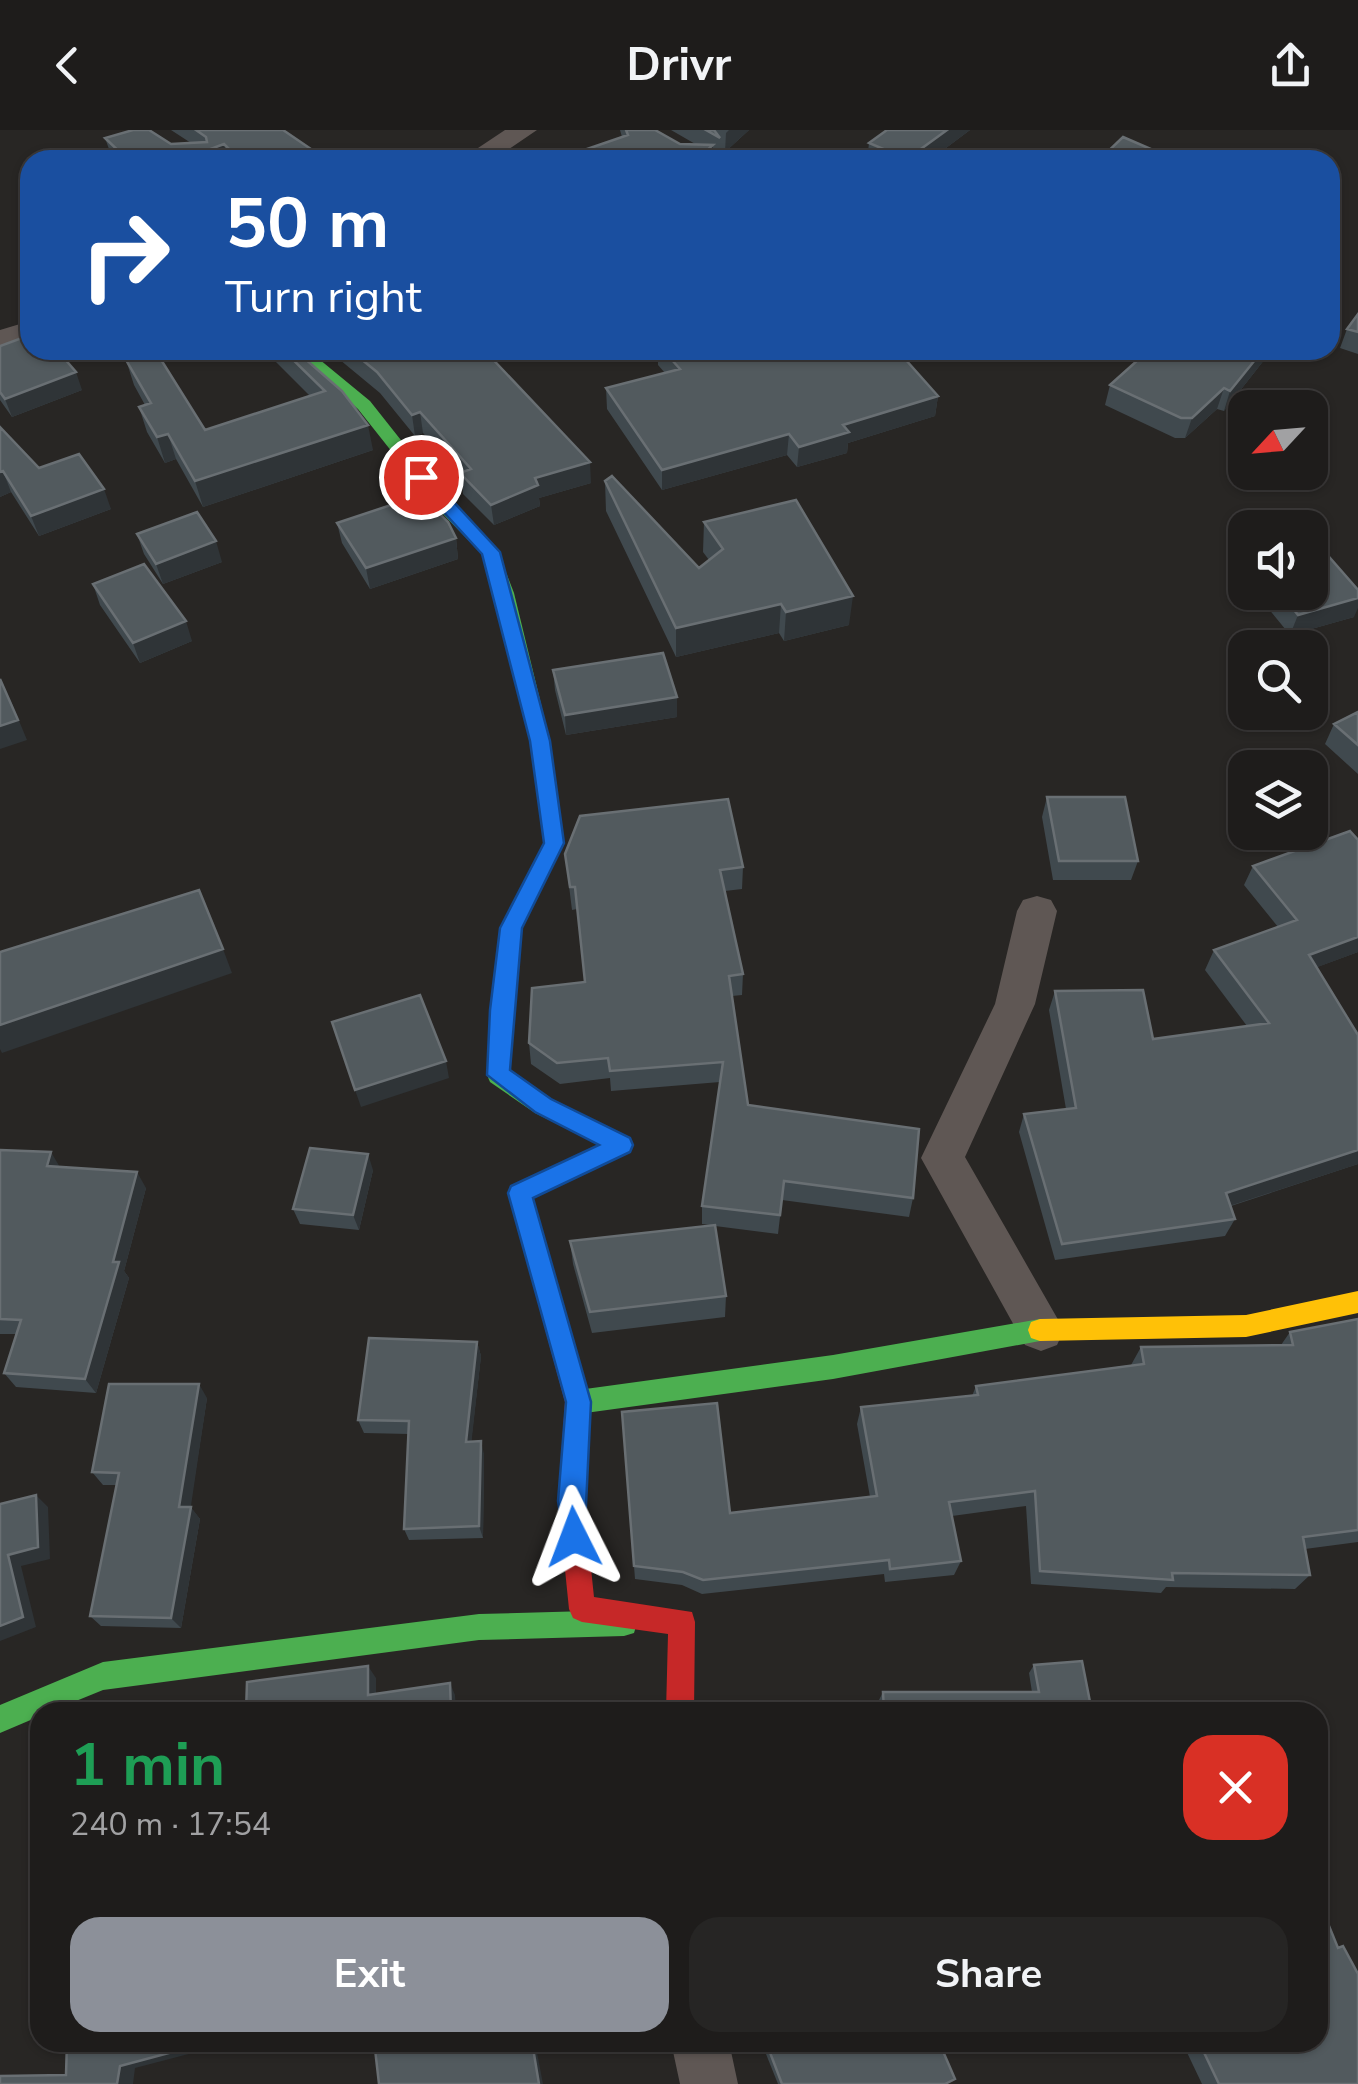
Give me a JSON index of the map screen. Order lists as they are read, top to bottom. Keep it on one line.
{"north":"bottom left","page":{"header":"Drivr","turn":["50 m","Turn right"],"heading":["1 min","240 m · 17:54"],"buttons":["Exit","Share"]}}
